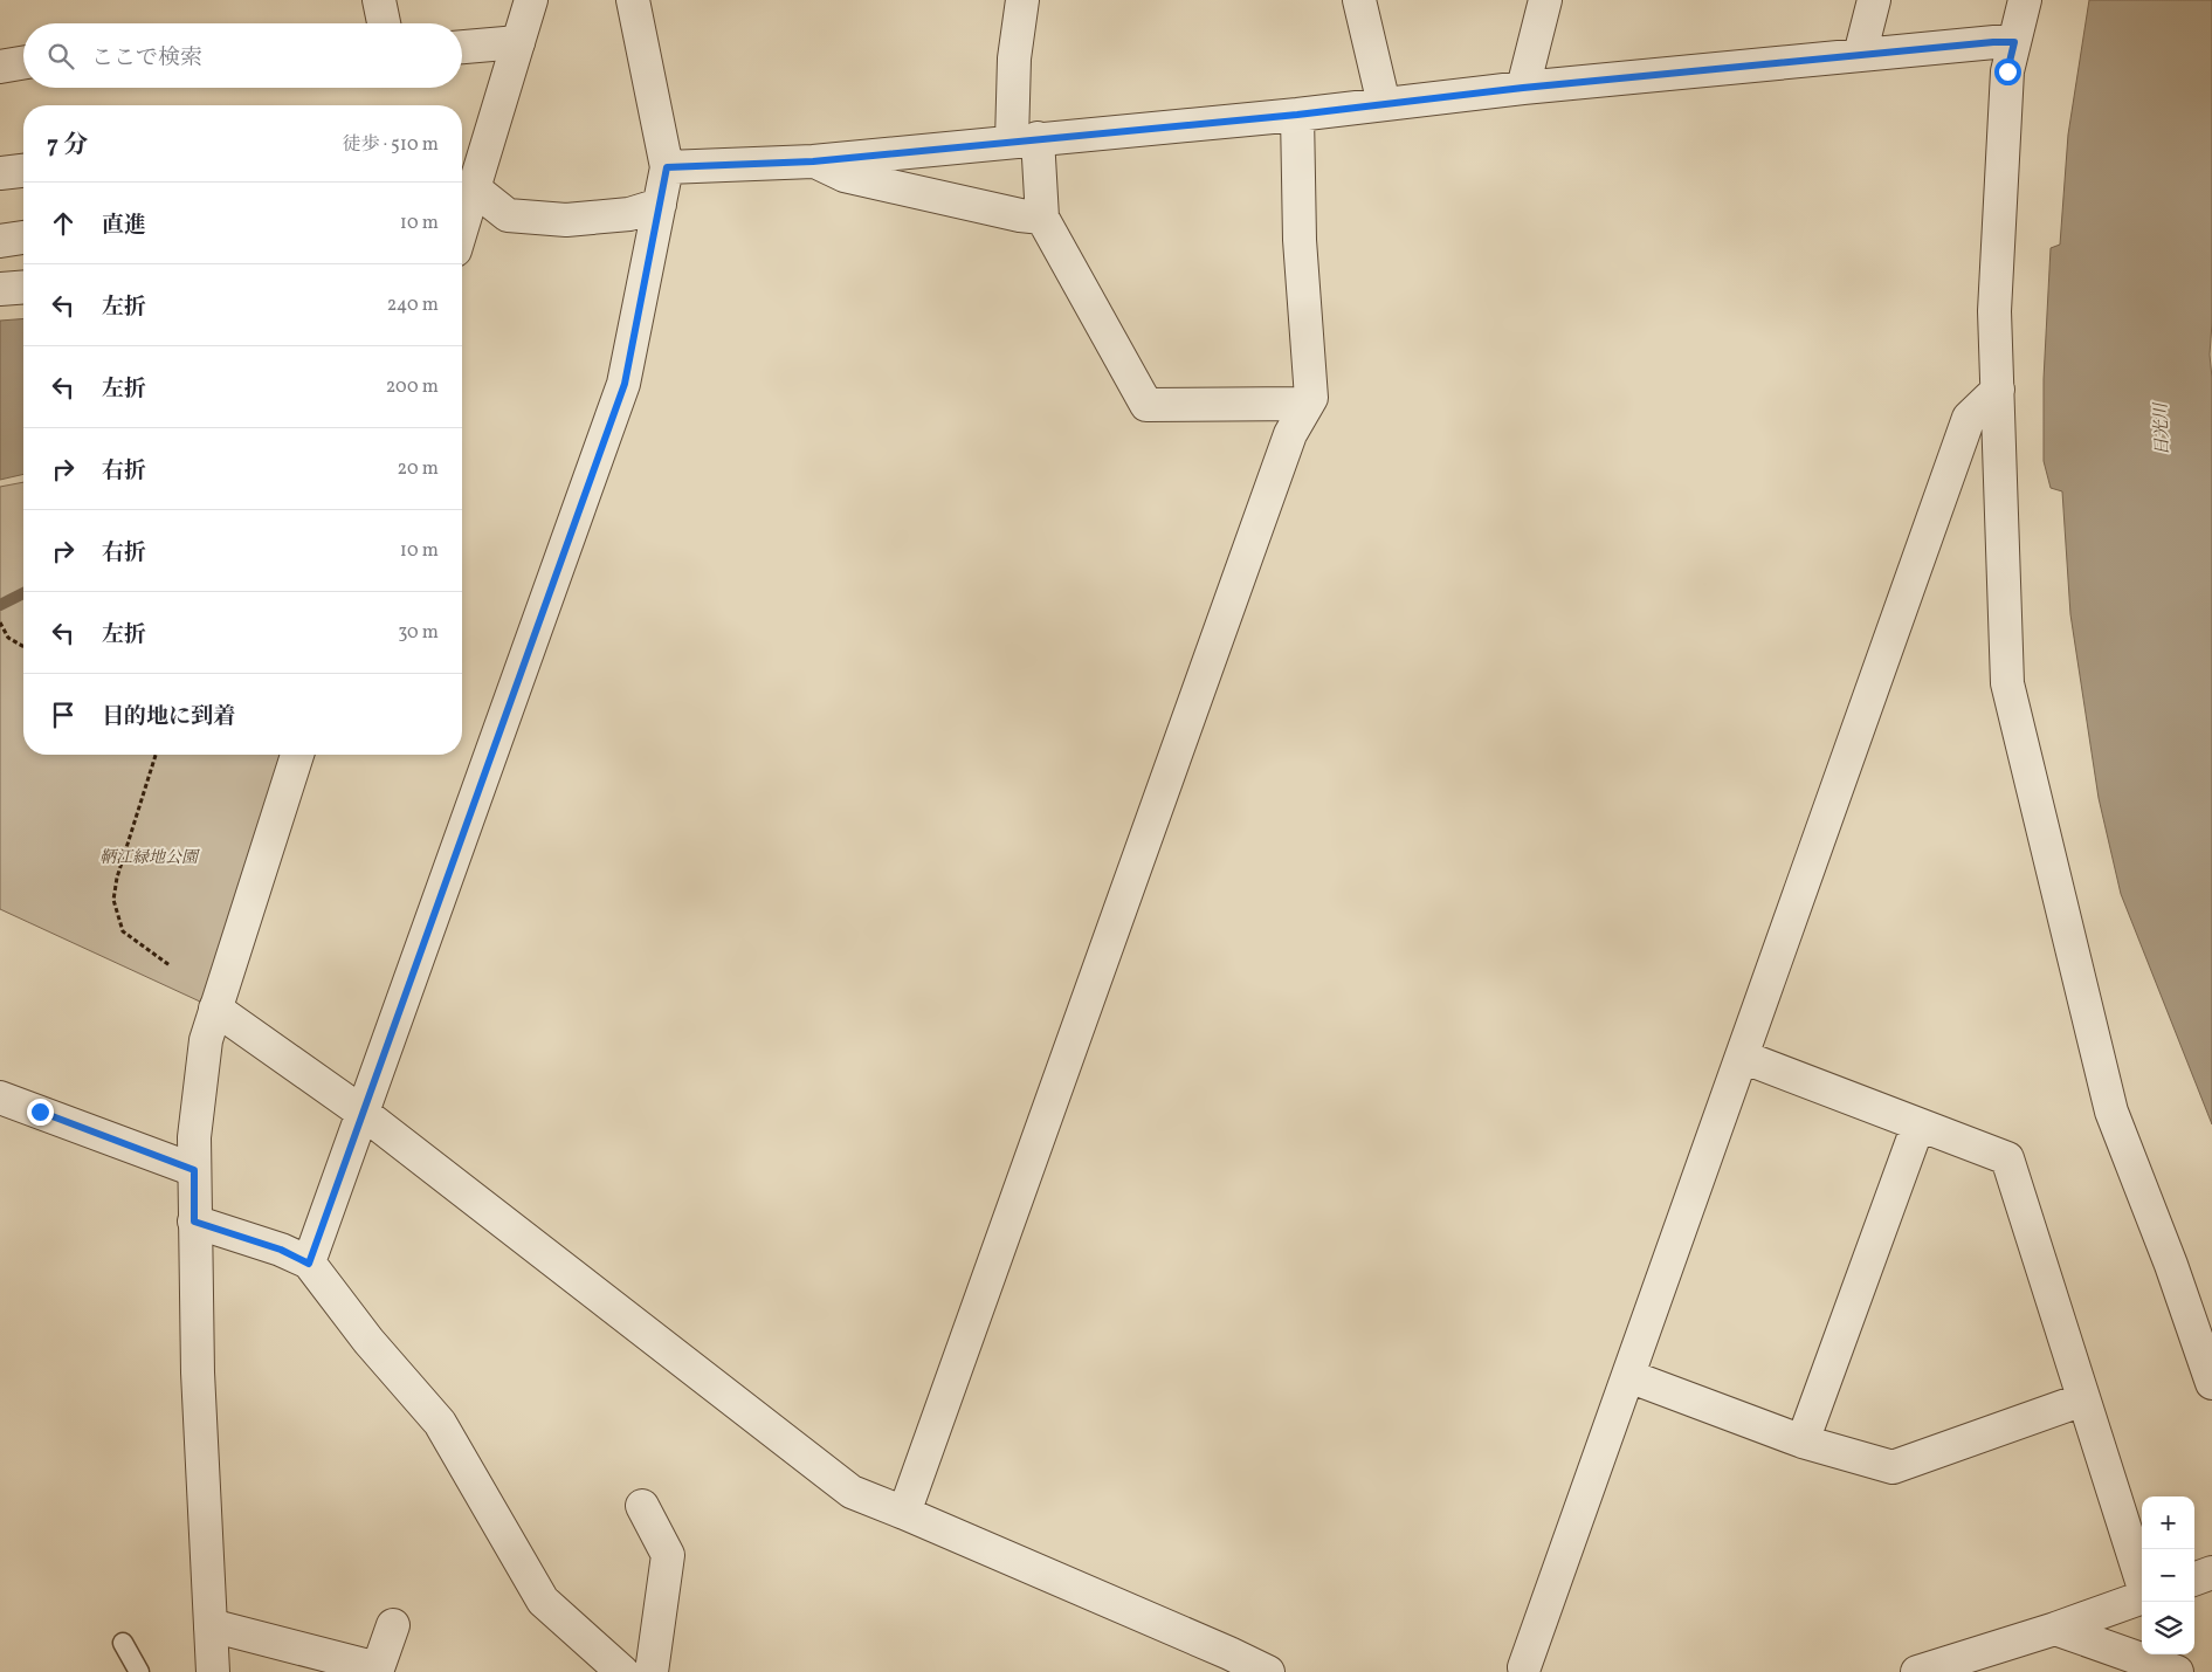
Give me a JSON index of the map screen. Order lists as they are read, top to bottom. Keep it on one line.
{"water":["日光川"],"parks":["鞆江緑地公園"],"page":{"search":"ここで検索","heading":["7 分","徒歩 · 510 m"],"list":[["直進","10 m"],["左折","240 m"],["左折","200 m"],["右折","20 m"],["右折","10 m"],["左折","30 m"],"目的地に到着"],"map_buttons":["+","−"]}}
